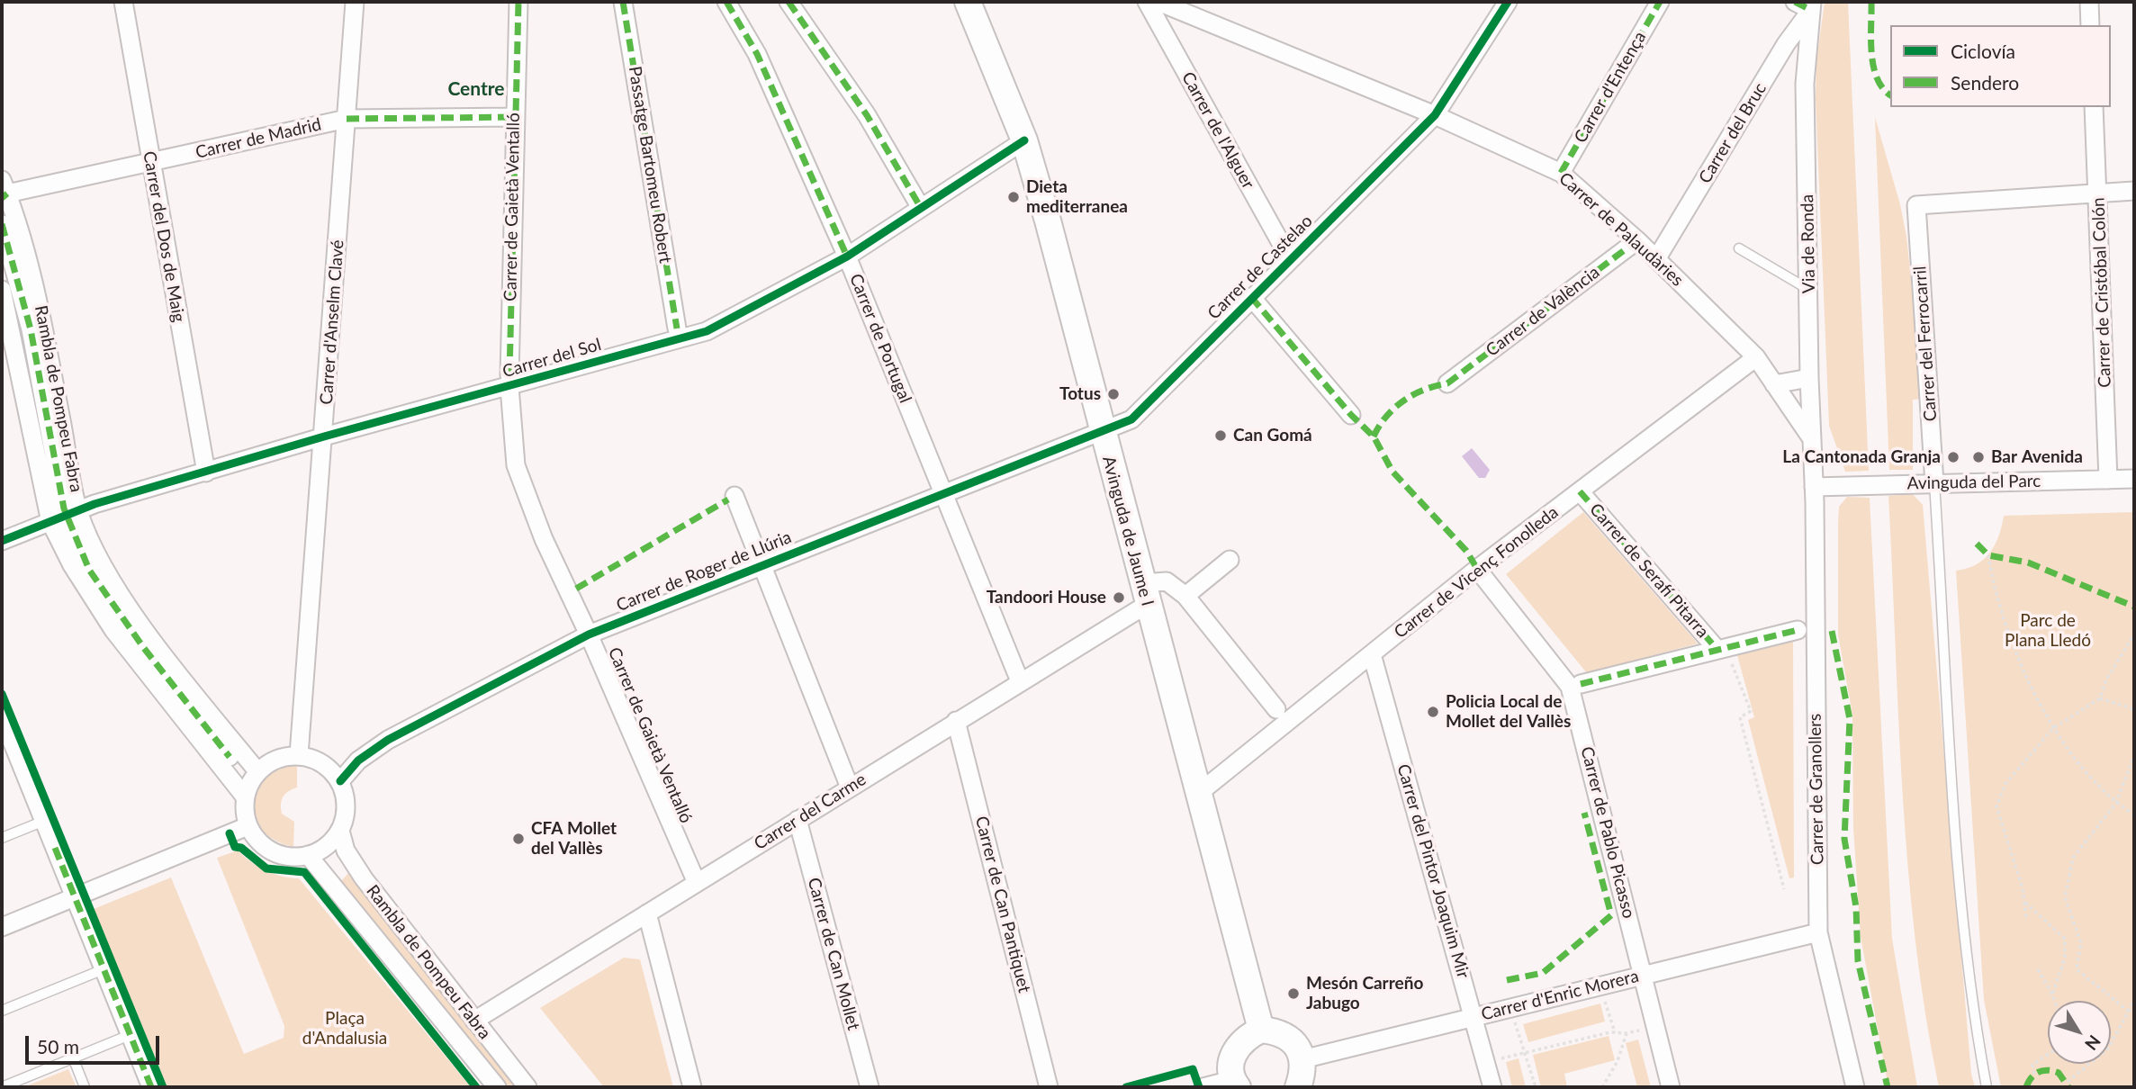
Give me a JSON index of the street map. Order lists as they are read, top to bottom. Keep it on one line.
{"streets":{"street":["Carrer d'Entença","Carrer de l'Alguer","Carrer del Bruc","Carrer de Madrid","Passatge Bartomeu Robert","Carrer de Gaietà Ventalló","Carrer de Palaudàries","Carrer del Dos de Maig","Via de Ronda","Carrer de Castelao","Carrer de Cristóbal Colón","Carrer de València","Carrer d'Anselm Clavé","Carrer de Portugal","Carrer del Ferrocarril","Carrer del Sol","Rambla de Pompeu Fabra","Avinguda del Parc","Avinguda de Jaume I","Carrer de Serafí Pitarra","Carrer de Roger de Llúria","Carrer de Vicenç Fonolleda","Carrer de Granollers","Carrer del Carme","Carrer de Pablo Picasso","Carrer del Pintor Joaquim Mir","Carrer de Can Pantiquet","Carrer de Can Mollet","Carrer d'Enric Morera"]},"crossings":[["Carrer d'Entença","Carrer de Palaudàries"],["Carrer de l'Alguer","Carrer de Castelao"],["Carrer del Bruc","Carrer de Palaudàries"],["Carrer del Bruc","Via de Ronda"],["Carrer de Madrid","Carrer de Gaietà Ventalló"],["Carrer de Madrid","Carrer del Dos de Maig"],["Carrer de Madrid","Carrer d'Anselm Clavé"],["Carrer de Madrid","Rambla de Pompeu Fabra"],["Carrer de Gaietà Ventalló","Carrer del Sol"],["Carrer de Gaietà Ventalló","Carrer de Roger de Llúria"],["Carrer de Gaietà Ventalló","Carrer del Carme"],["Carrer de Palaudàries","Via de Ronda"],["Carrer de Palaudàries","Carrer de Castelao"],["Carrer de Palaudàries","Carrer de València"],["Carrer de Palaudàries","Carrer de Vicenç Fonolleda"],["Carrer del Dos de Maig","Carrer del Sol"],["Via de Ronda","Avinguda del Parc"],["Via de Ronda","Carrer de Granollers"],["Carrer de Castelao","Avinguda de Jaume I"],["Carrer de Castelao","Carrer de Roger de Llúria"],["Carrer de Cristóbal Colón","Carrer del Ferrocarril"],["Carrer de Cristóbal Colón","Avinguda del Parc"],["Carrer d'Anselm Clavé","Carrer del Sol"],["Carrer d'Anselm Clavé","Rambla de Pompeu Fabra"],["Carrer d'Anselm Clavé","Carrer de Roger de Llúria"],["Carrer de Portugal","Carrer del Sol"],["Carrer de Portugal","Carrer de Roger de Llúria"],["Carrer de Portugal","Carrer del Carme"],["Carrer del Ferrocarril","Avinguda del Parc"],["Carrer del Sol","Rambla de Pompeu Fabra"],["Carrer del Sol","Avinguda de Jaume I"],["Rambla de Pompeu Fabra","Carrer de Roger de Llúria"],["Rambla de Pompeu Fabra","Carrer del Carme"],["Avinguda del Parc","Carrer de Granollers"],["Avinguda de Jaume I","Carrer de Roger de Llúria"],["Avinguda de Jaume I","Carrer de Vicenç Fonolleda"],["Avinguda de Jaume I","Carrer del Carme"],["Carrer de Serafí Pitarra","Carrer de Vicenç Fonolleda"],["Carrer de Vicenç Fonolleda","Carrer de Pablo Picasso"],["Carrer de Vicenç Fonolleda","Carrer del Pintor Joaquim Mir"],["Carrer de Granollers","Carrer d'Enric Morera"],["Carrer del Carme","Carrer de Can Pantiquet"],["Carrer del Carme","Carrer de Can Mollet"],["Carrer de Pablo Picasso","Carrer d'Enric Morera"],["Carrer del Pintor Joaquim Mir","Carrer d'Enric Morera"]],"districts":["Centre"],"parks":["Parc de Plana Lledó","Plaça d'Andalusia"],"places":["Dieta mediterranea","Totus","Can Gomá","La Cantonada Granja","Bar Avenida","Tandoori House","Policia Local de Mollet del Vallès","CFA Mollet del Vallès","Mesón Carreño Jabugo"],"legend":["Ciclovía","Sendero"],"scale_bar":"50 m","north":"bottom right"}
